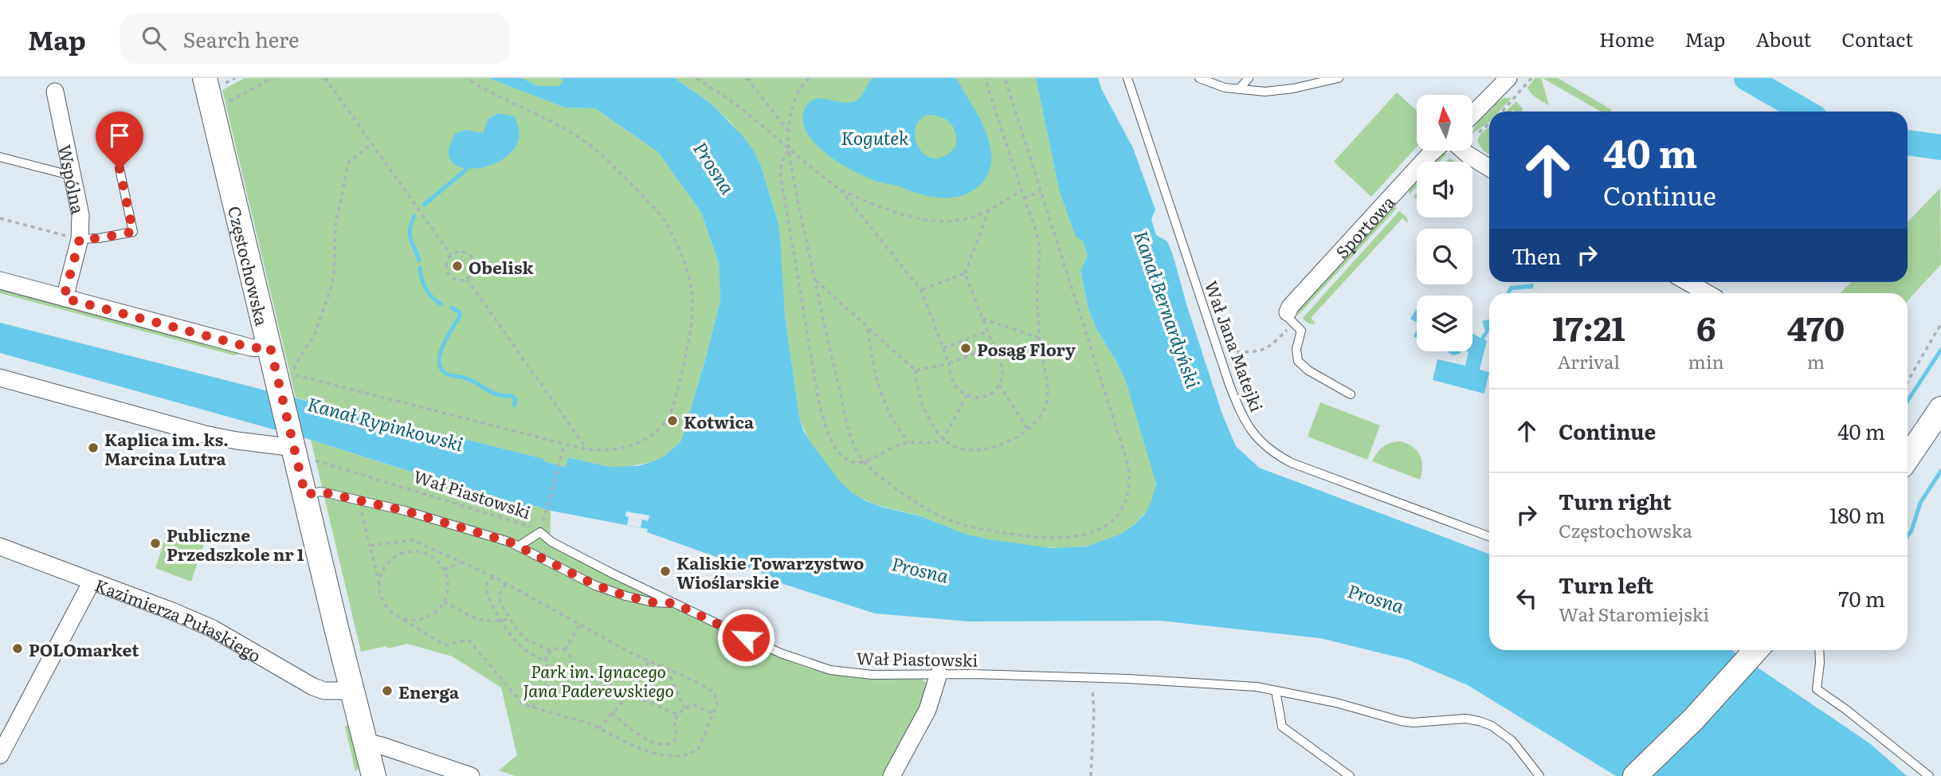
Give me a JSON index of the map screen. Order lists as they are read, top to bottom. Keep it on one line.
{"streets":{"street":["Wspólna","Sportowa","Częstochowska","Kazimierza Pułaskiego"],"lane":["Wał Jana Matejki","Wał Piastowski"]},"crossings":[["Częstochowska","Wał Piastowski"],["Częstochowska","Kazimierza Pułaskiego"]],"water":["Kogutek","Prosna","Kanał Bernardyński","Kanał Rypinkowski"],"parks":["Park im. Ignacego Jana Paderewskiego"],"places":["Obelisk","Posąg Flory","Kotwica","Kaplica im. ks. Marcina Lutra","Publiczne Przedszkole nr 1","Kaliskie Towarzystwo Wioślarskie","POLOmarket","Energa"],"north":"top","page":{"header":"Map","search":"Search here","nav":["Home","Map","About","Contact"],"turn":["40 m","Continue"],"then":"Then","eta":["17:21","Arrival","6","min","470","m"],"list":[{"name":"Continue","value":"40 m"},{"name":"Turn right","note":"Częstochowska","value":"180 m"},{"name":"Turn left","note":"Wał Staromiejski","value":"70 m"}]}}
